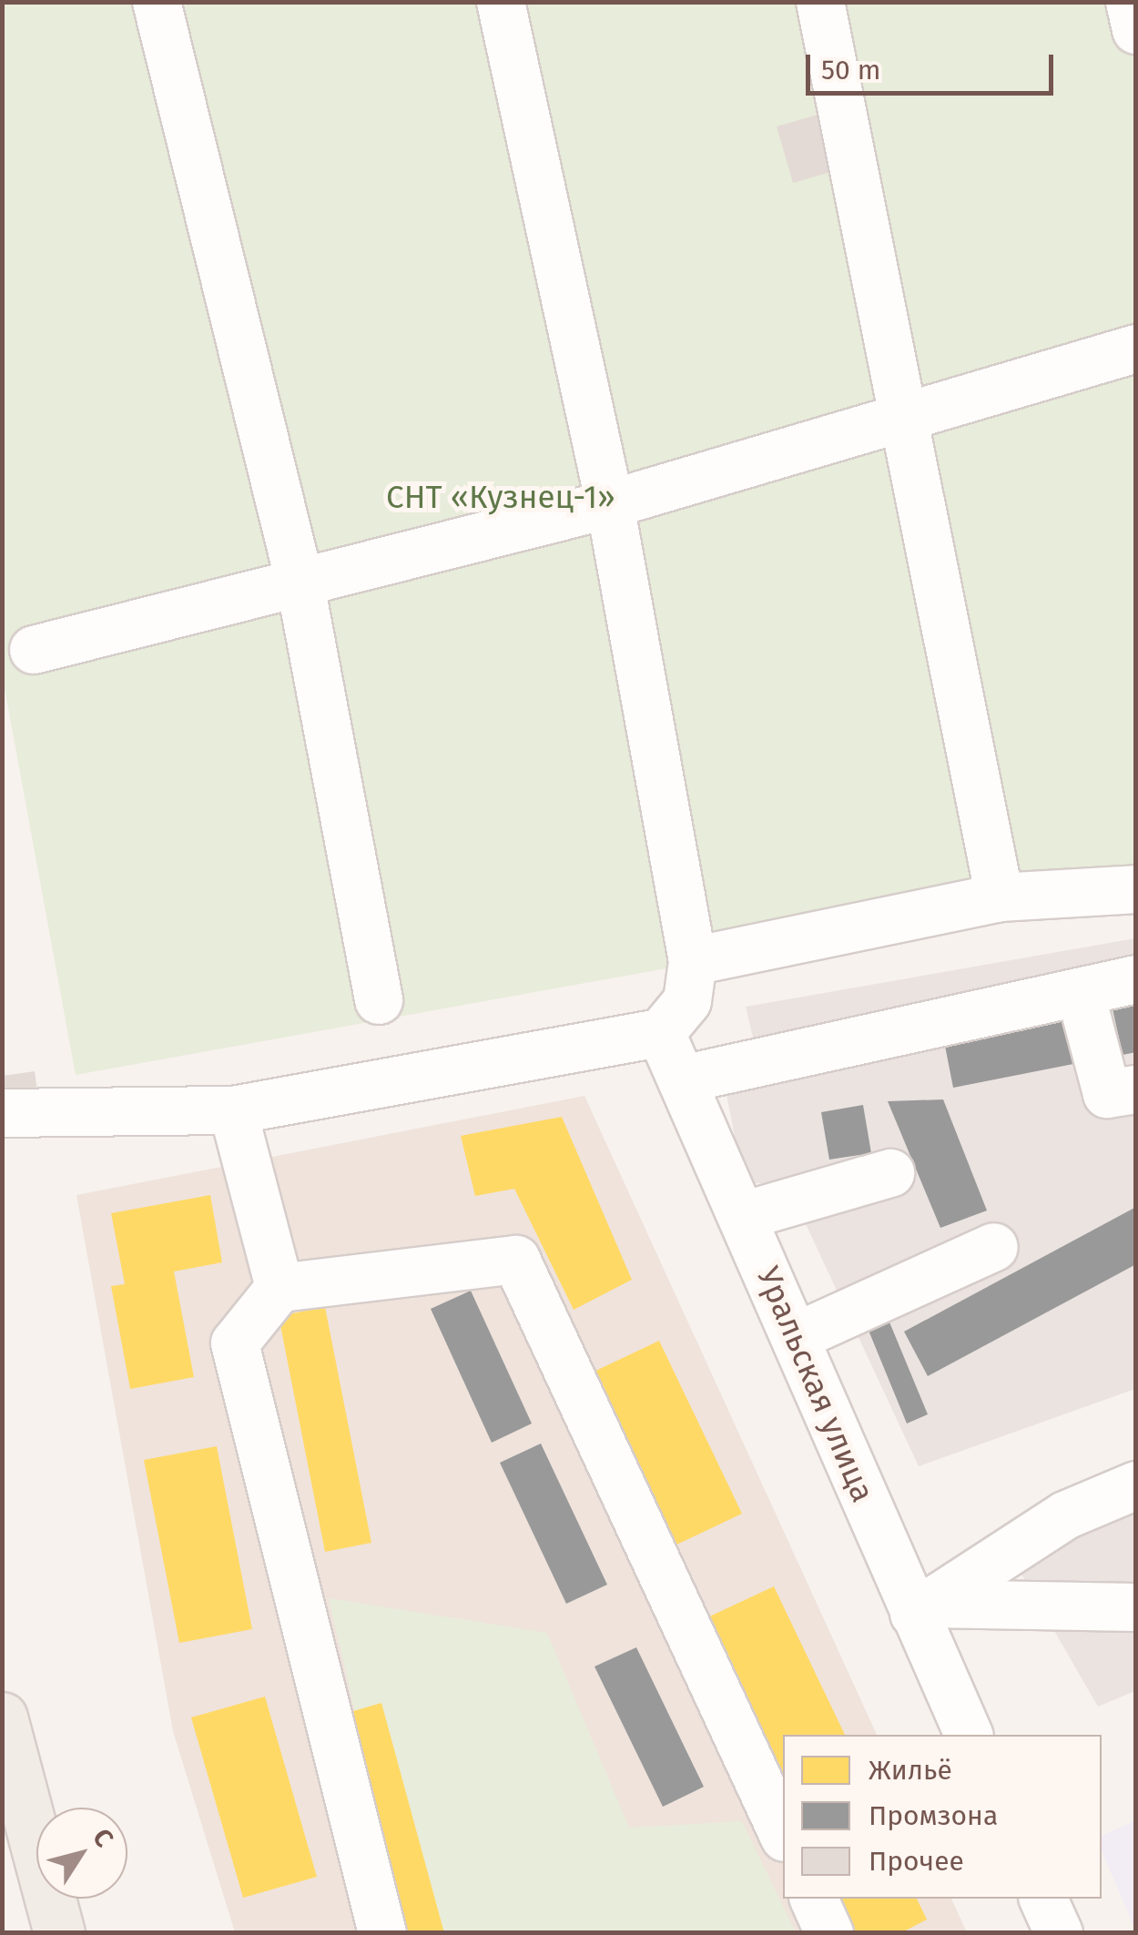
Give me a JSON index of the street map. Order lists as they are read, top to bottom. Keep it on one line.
{"streets":{"street":["Уральская улица"]},"parks":["СНТ «Кузнец-1»"],"legend":["Жильё","Промзона","Прочее"],"scale_bar":"50 m","north":"top right"}
